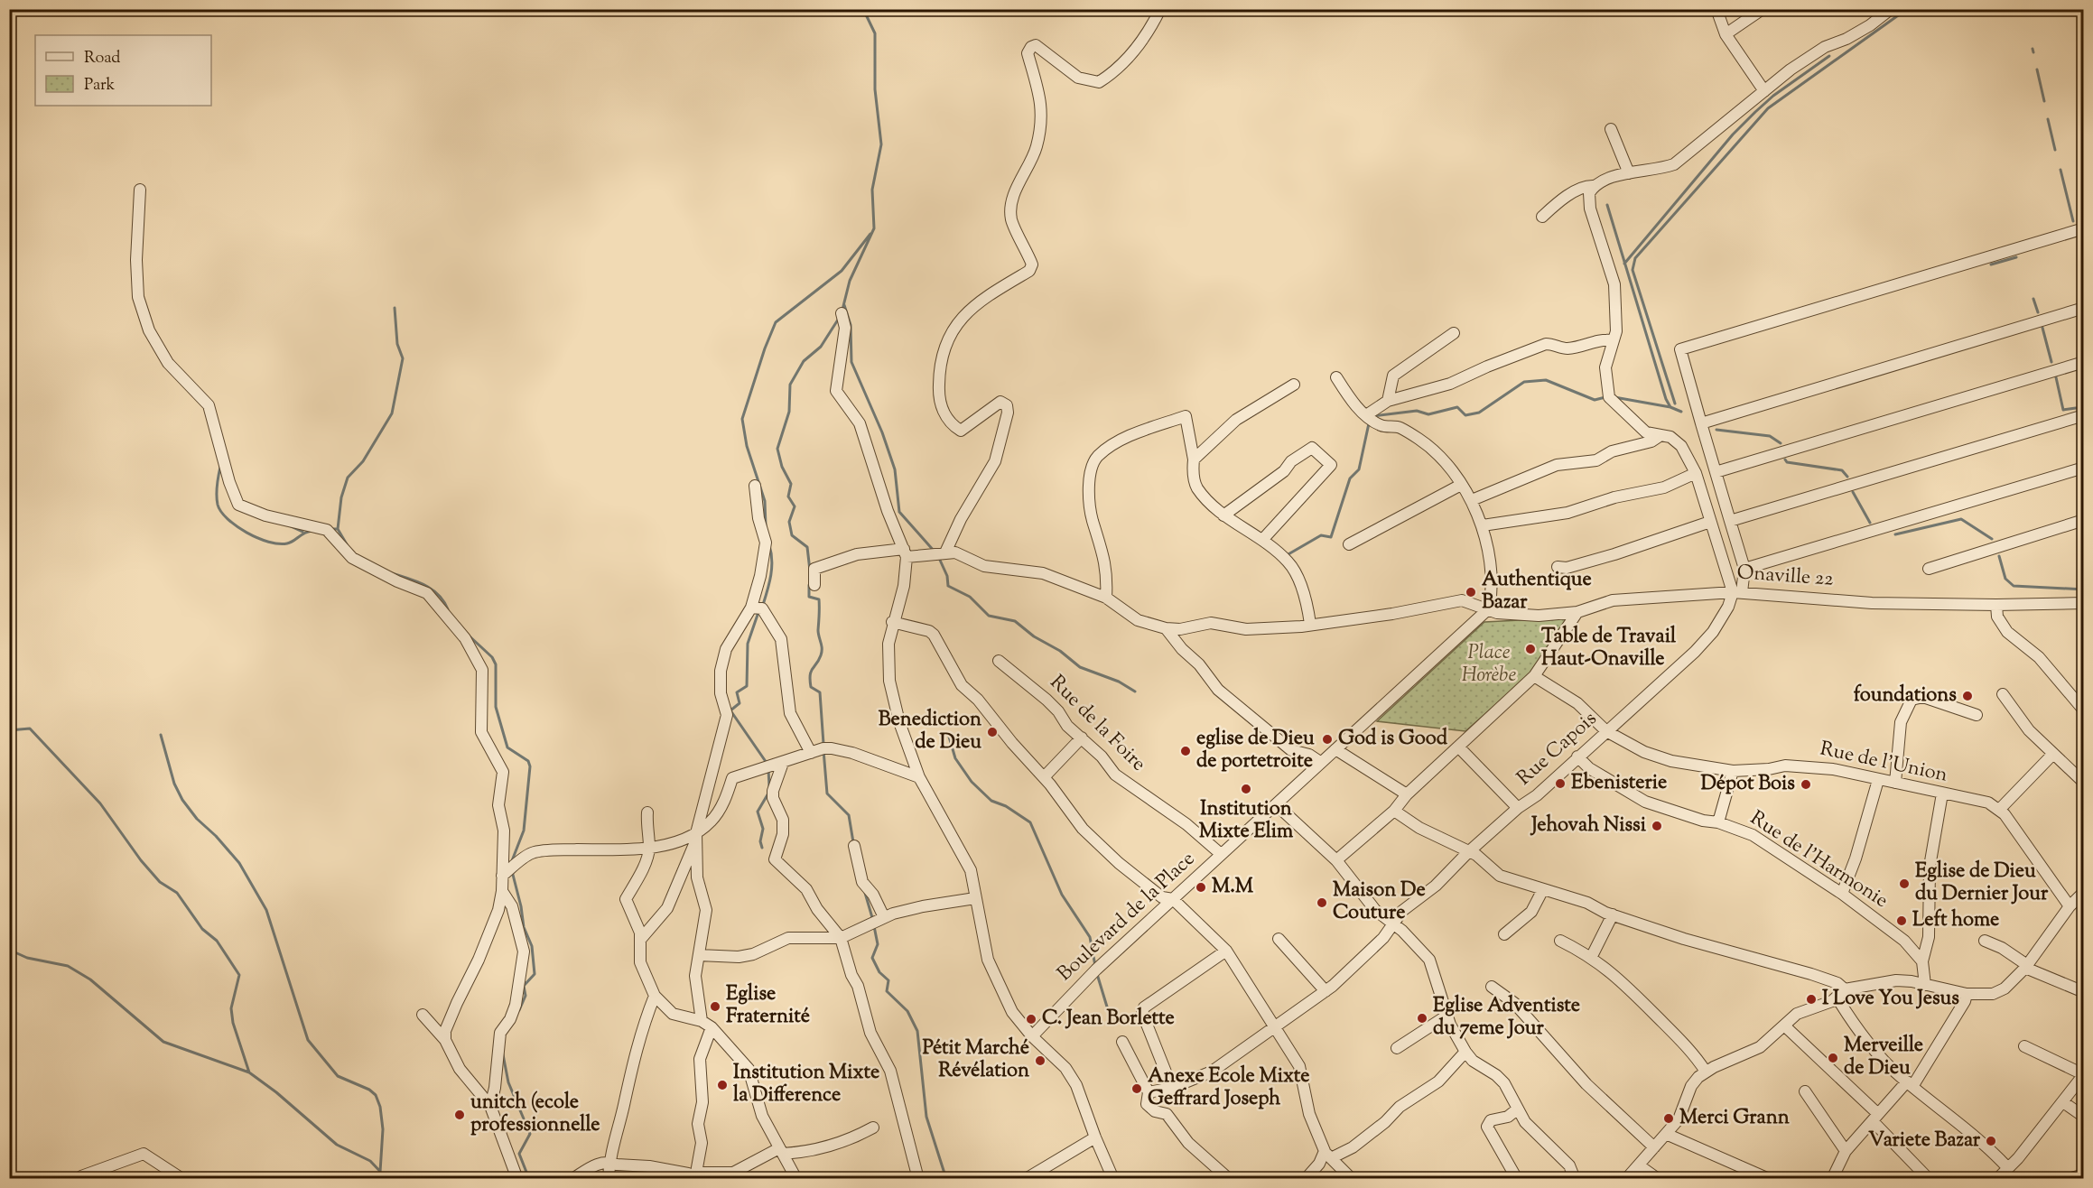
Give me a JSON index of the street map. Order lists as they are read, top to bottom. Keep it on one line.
{"streets":{"street":["Onaville 22","Rue de la Foire","Rue Capois","Rue de l'Union","Rue de l'Harmonie","Boulevard de la Place"]},"crossings":[["Onaville 22","Rue Capois"],["Onaville 22","Boulevard de la Place"],["Rue de la Foire","Boulevard de la Place"],["Rue Capois","Rue de l'Union"],["Rue Capois","Rue de l'Harmonie"]],"parks":["Place Horèbe"],"places":["Authentique Bazar","Table de Travail Haut-Onaville","foundations","Benediction de Dieu","God is Good","eglise de Dieu de portetroite","Ebenisterie","Dépot Bois","Institution Mixte Elim","Jehovah Nissi","Eglise de Dieu du Dernier Jour","M.M","Maison De Couture","Left home","I Love You Jesus","Eglise Fraternité","Eglise Adventiste du 7eme Jour","C. Jean Borlette","Merveille de Dieu","Pétit Marché Révélation","Institution Mixte la Difference","Anexe Ecole Mixte Geffrard Joseph","unitch (ecole professionnelle","Merci Grann","Variete Bazar"],"legend":["Road","Park"]}
